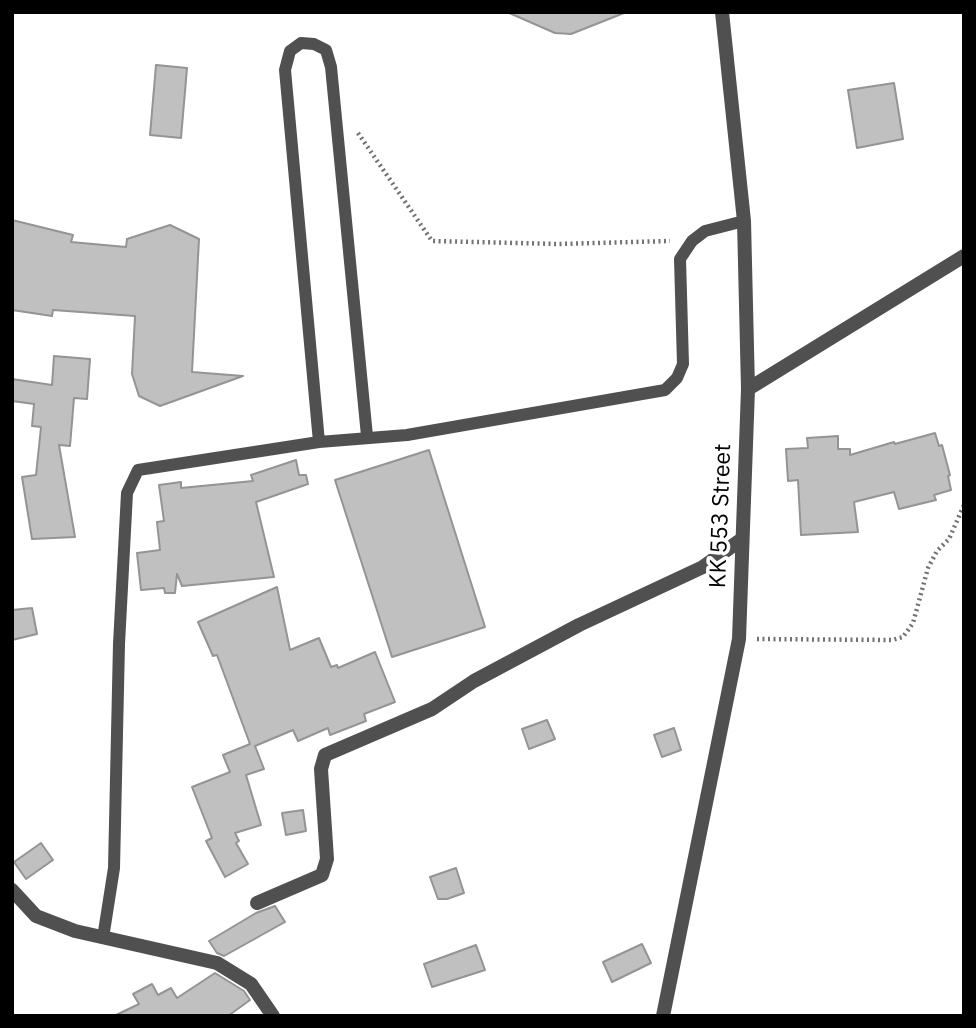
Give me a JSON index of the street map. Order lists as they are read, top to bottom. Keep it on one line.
{"streets":{"street":["KK 553 Street"]}}
